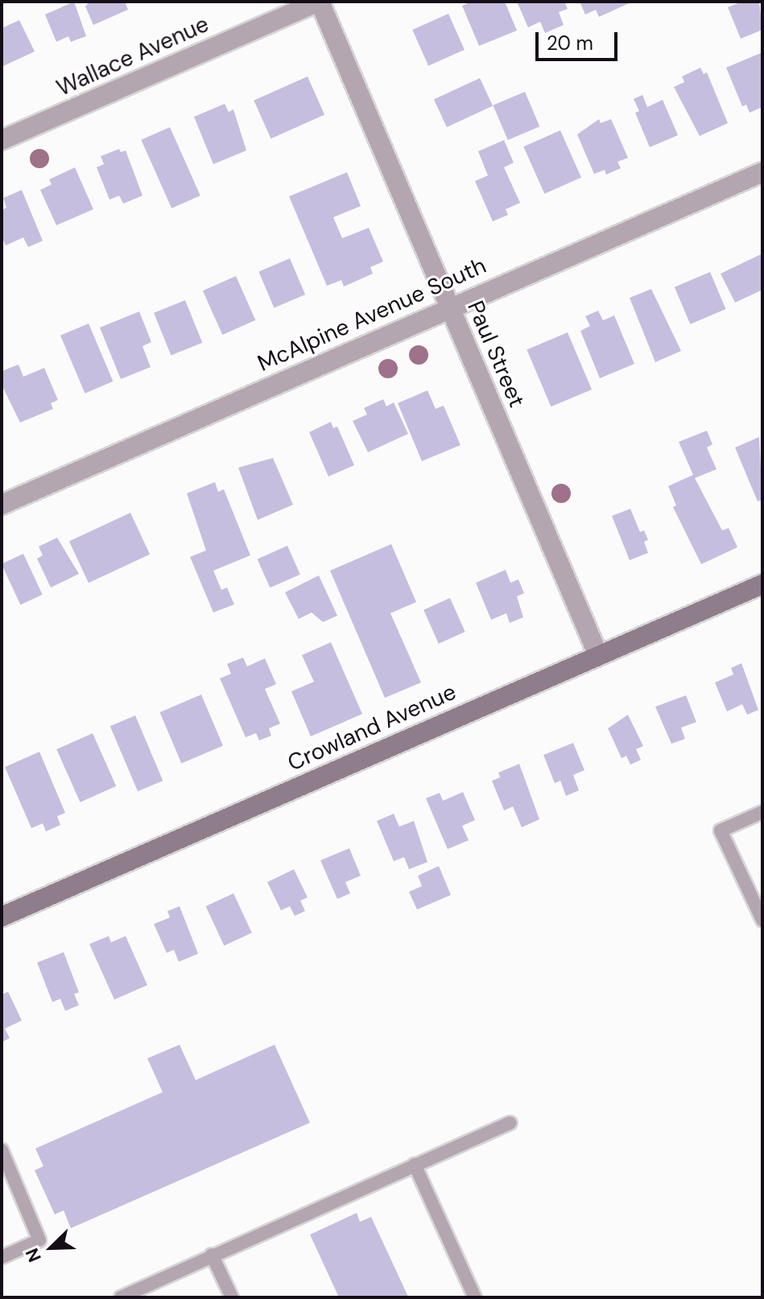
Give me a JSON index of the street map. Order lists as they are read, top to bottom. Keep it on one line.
{"streets":{"main road":["Crowland Avenue"],"street":["Wallace Avenue","McAlpine Avenue South","Paul Street"]},"crossings":[["Wallace Avenue","Paul Street"],["McAlpine Avenue South","Paul Street"],["Paul Street","Crowland Avenue"]],"scale_bar":"20 m","north":"bottom left"}
